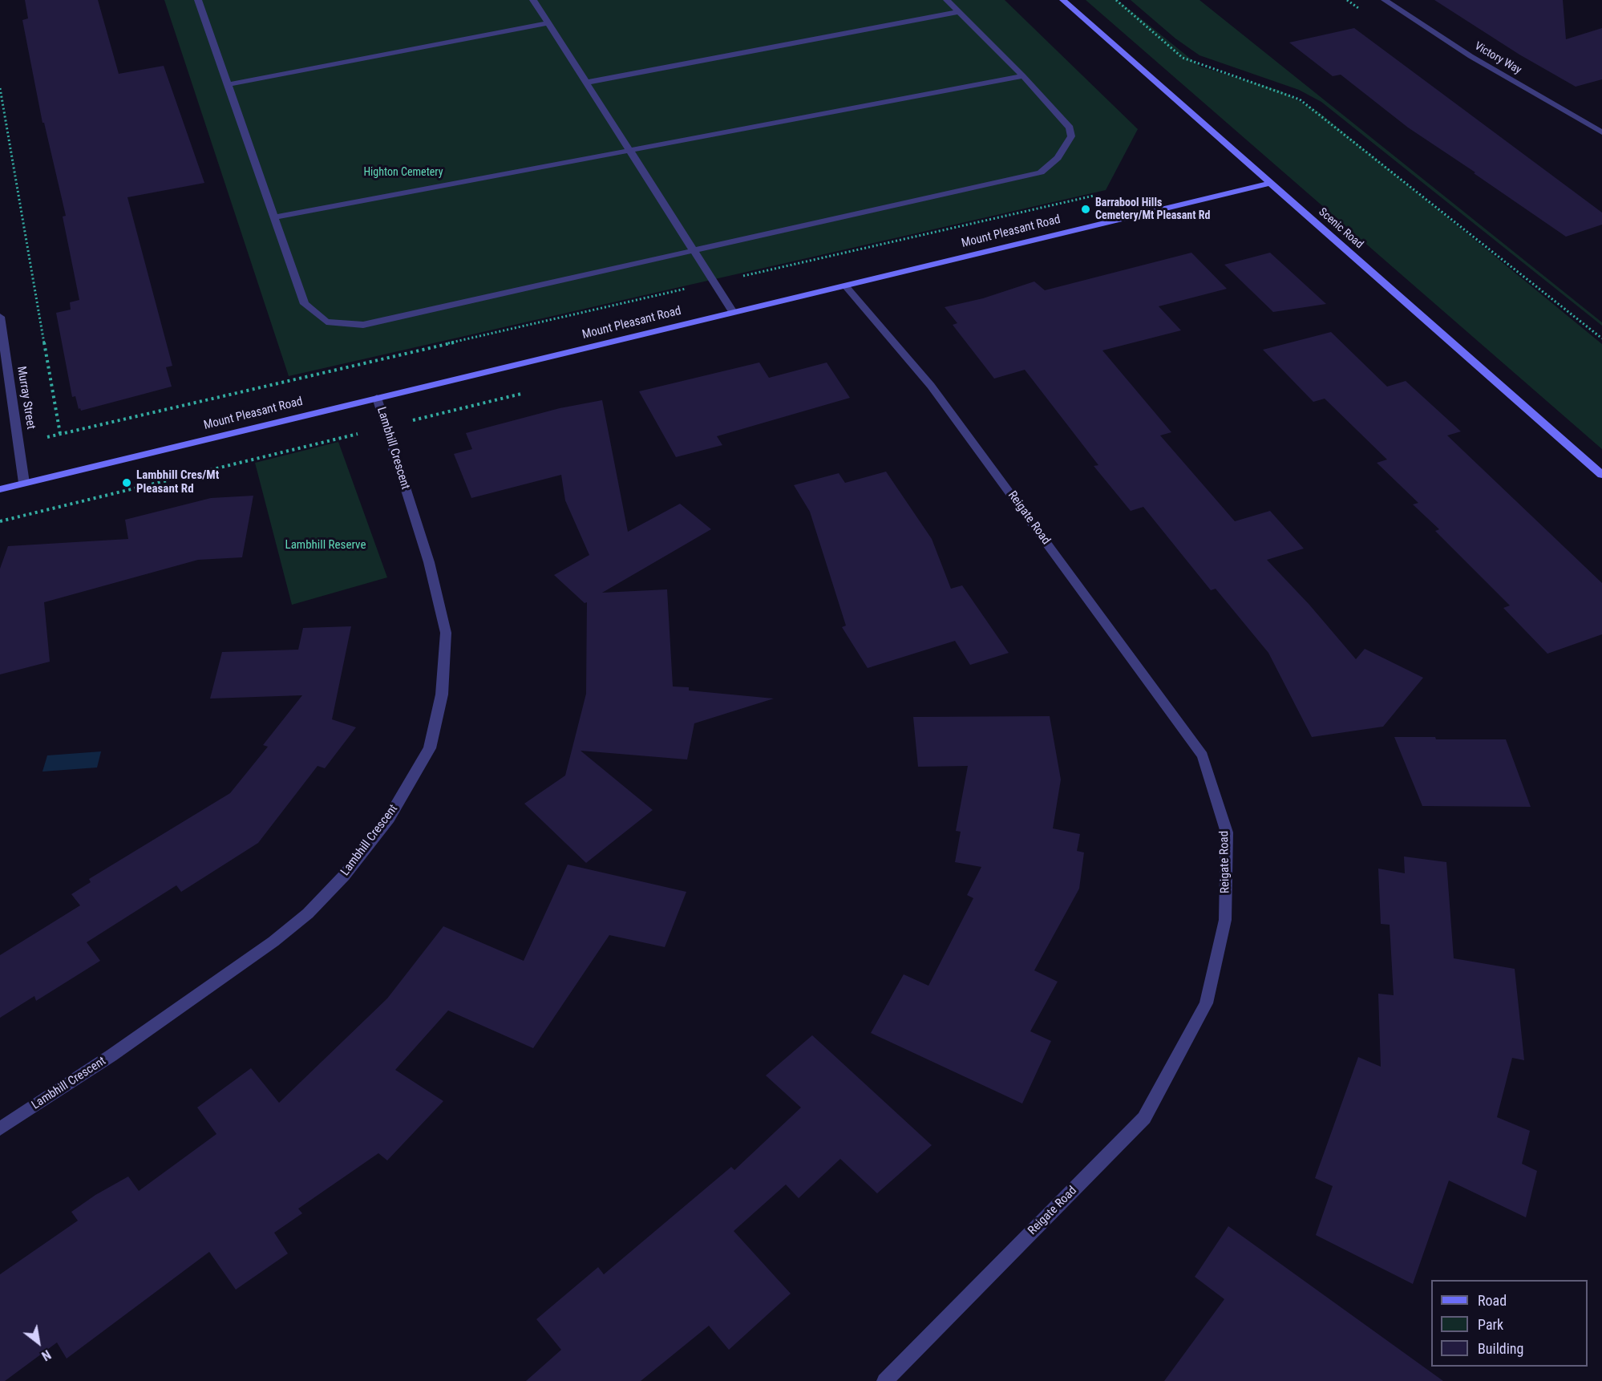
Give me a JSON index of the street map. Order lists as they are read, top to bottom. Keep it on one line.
{"streets":{"street":["Victory Way","Scenic Road","Mount Pleasant Road","Murray Street","Lambhill Crescent","Reigate Road"]},"crossings":[["Scenic Road","Mount Pleasant Road"],["Mount Pleasant Road","Murray Street"],["Mount Pleasant Road","Lambhill Crescent"],["Mount Pleasant Road","Reigate Road"]],"parks":["Highton Cemetery","Lambhill Reserve"],"places":["Barrabool Hills Cemetery/Mt Pleasant Rd","Lambhill Cres/Mt Pleasant Rd"],"legend":["Road","Park","Building"],"north":"bottom right"}
